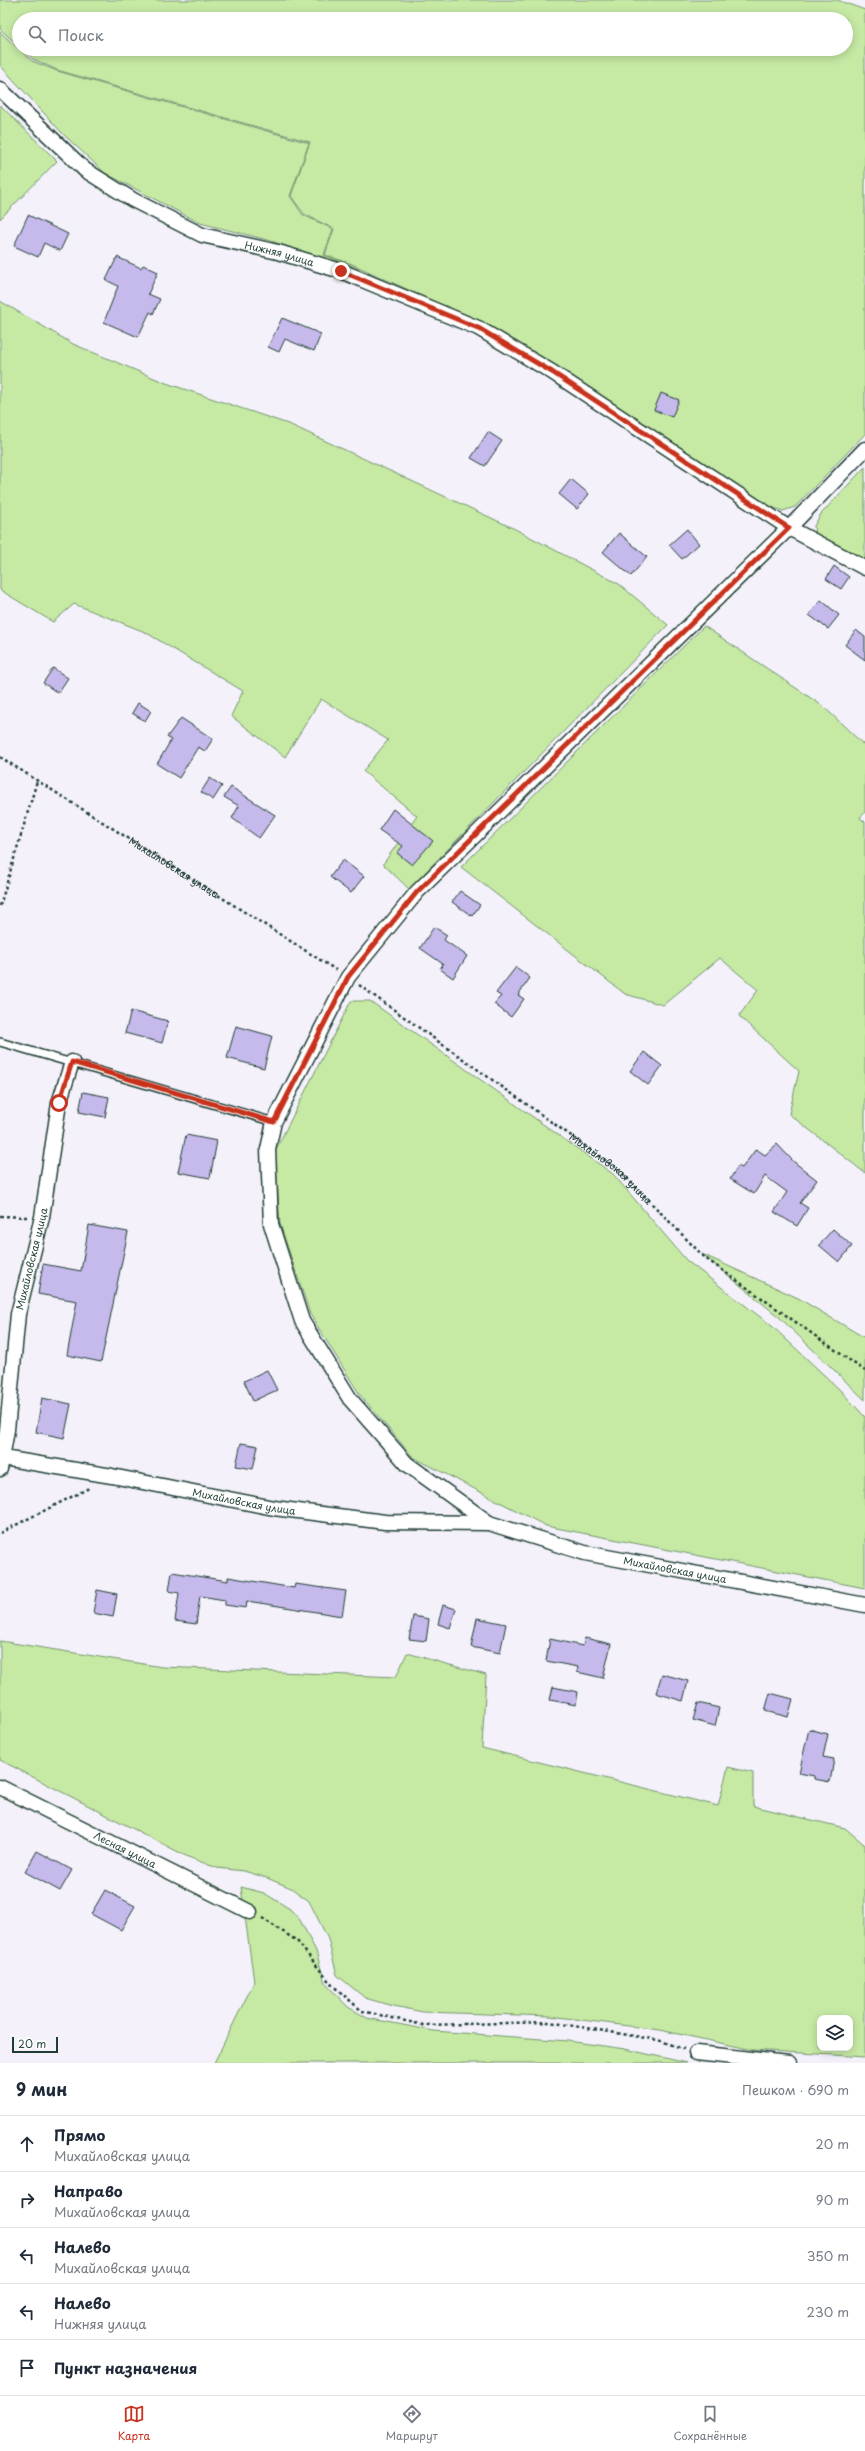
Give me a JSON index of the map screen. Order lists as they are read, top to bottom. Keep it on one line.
{"streets":{"street":["Нижняя улица","Михайловская улица","Лесная улица"]},"crossings":[["Нижняя улица","Михайловская улица"]],"scale_bar":"20 m","page":{"search":"Поиск","scale":"20 m","heading":["9 мин","Пешком · 690 m"],"list":[["Прямо","Михайловская улица","20 m"],["Направо","Михайловская улица","90 m"],["Налево","Михайловская улица","350 m"],["Налево","Нижняя улица","230 m"],"Пункт назначения"],"nav":["Карта","Маршрут","Сохранённые"]}}
